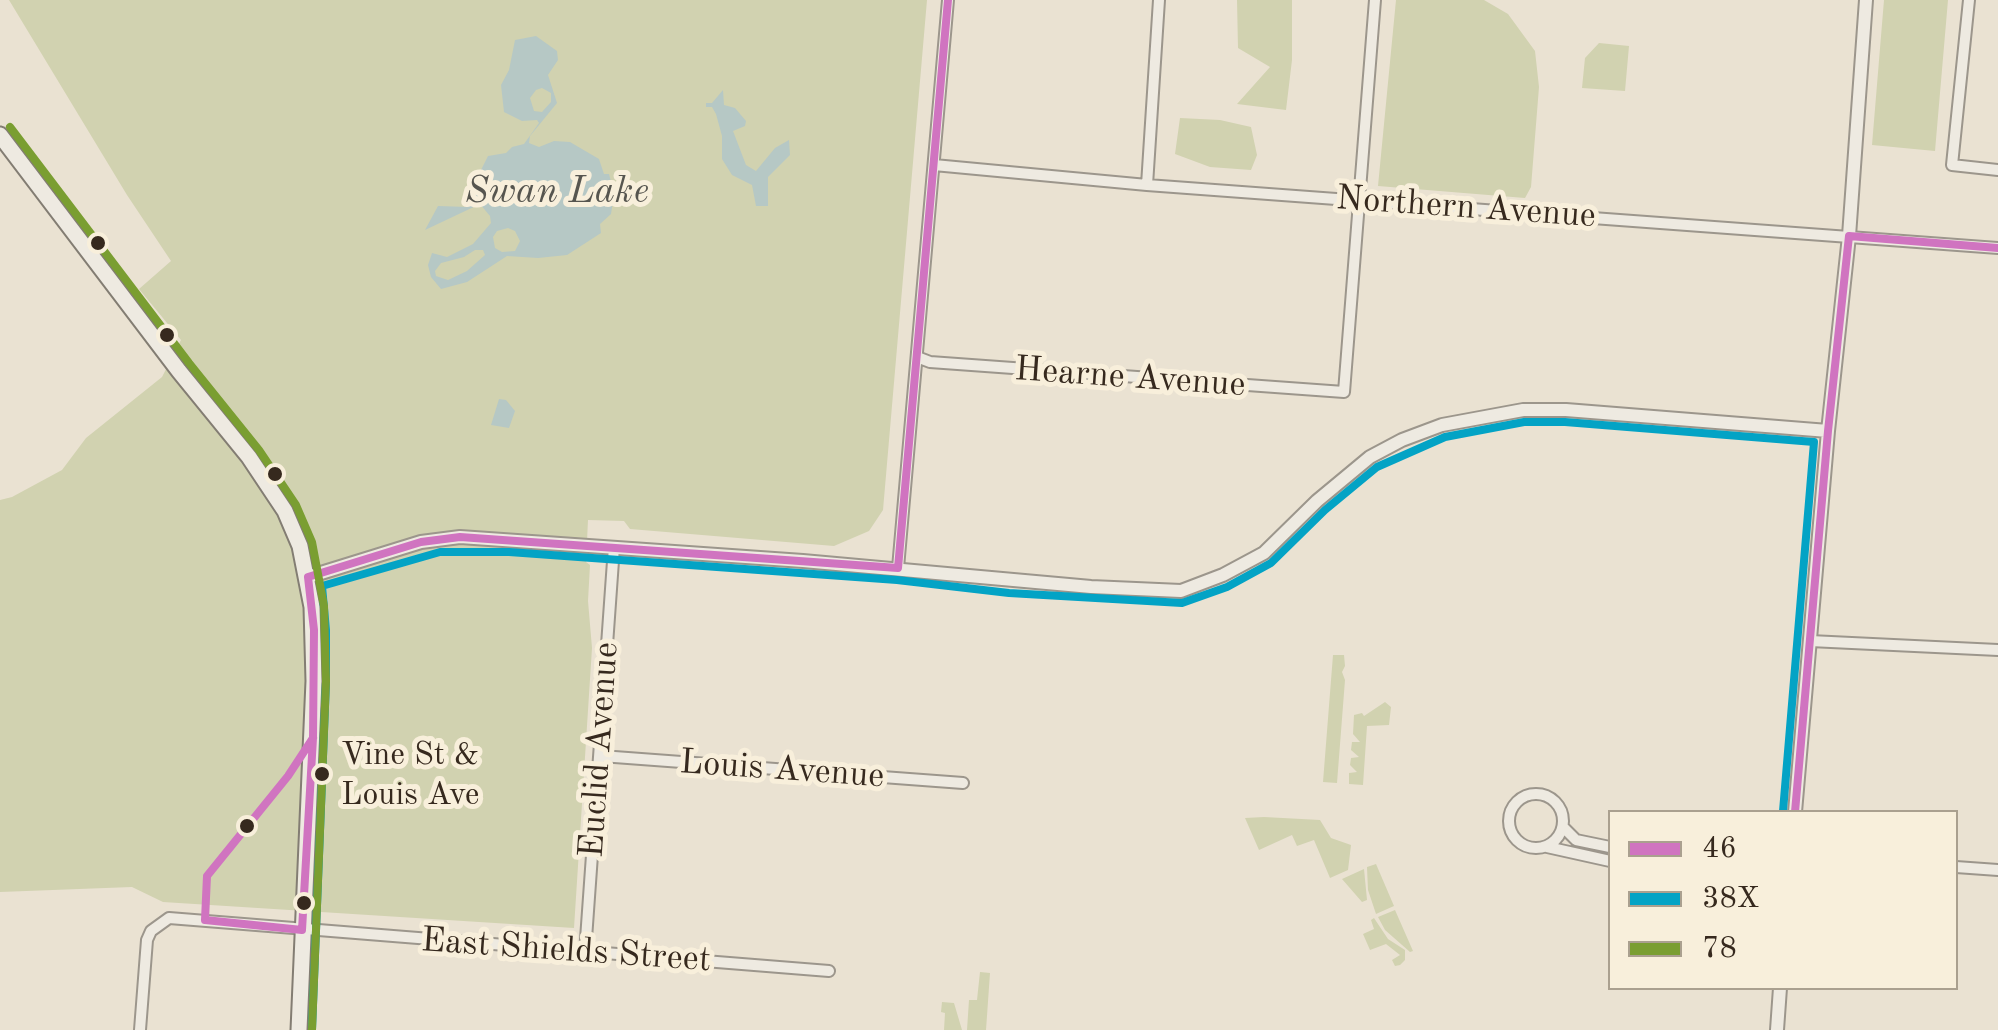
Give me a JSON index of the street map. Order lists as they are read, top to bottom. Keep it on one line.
{"streets":{"street":["Northern Avenue","Hearne Avenue","Euclid Avenue","Louis Avenue","East Shields Street"]},"crossings":[["Northern Avenue","Hearne Avenue"],["Euclid Avenue","Louis Avenue"],["Euclid Avenue","East Shields Street"]],"water":["Swan Lake"],"places":["Vine St & Louis Ave"],"lines":["transit line 46","transit line 78","transit line 38X"],"legend":["46","38X","78"]}
